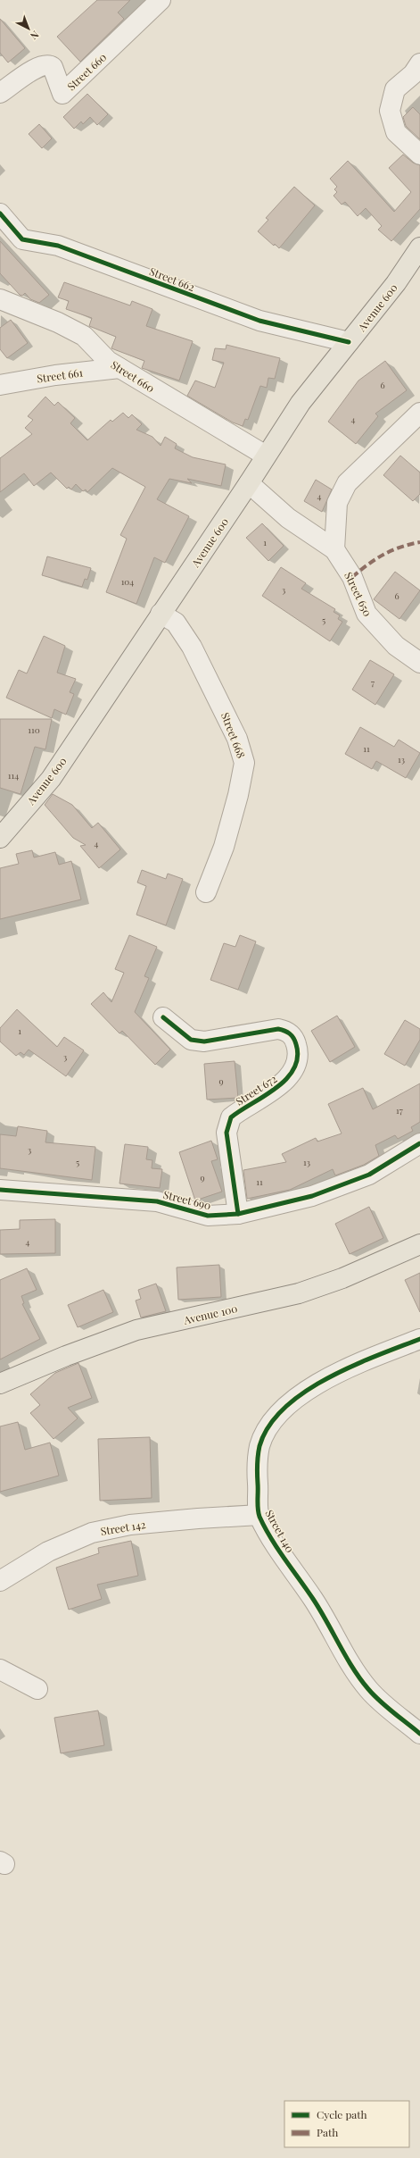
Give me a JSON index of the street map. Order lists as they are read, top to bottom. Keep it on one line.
{"streets":{"main road":["Avenue 600","Avenue 100"],"street":["Street 660","Street 662","Street 661","Street 650","Street 668","Street 672","Street 690","Street 142","Street 140"]},"crossings":[["Street 660","Avenue 600"],["Street 660","Street 661"],["Street 662","Avenue 600"],["Avenue 600","Street 650"],["Avenue 600","Street 668"],["Street 672","Street 690"],["Street 142","Street 140"]],"house_numbers":["6","4","4","1","104","3","6","5","7","110","11","13","114","4","1","3","9","17","3","5","13","9","11","4"],"legend":["Cycle path","Path"],"north":"bottom right"}
